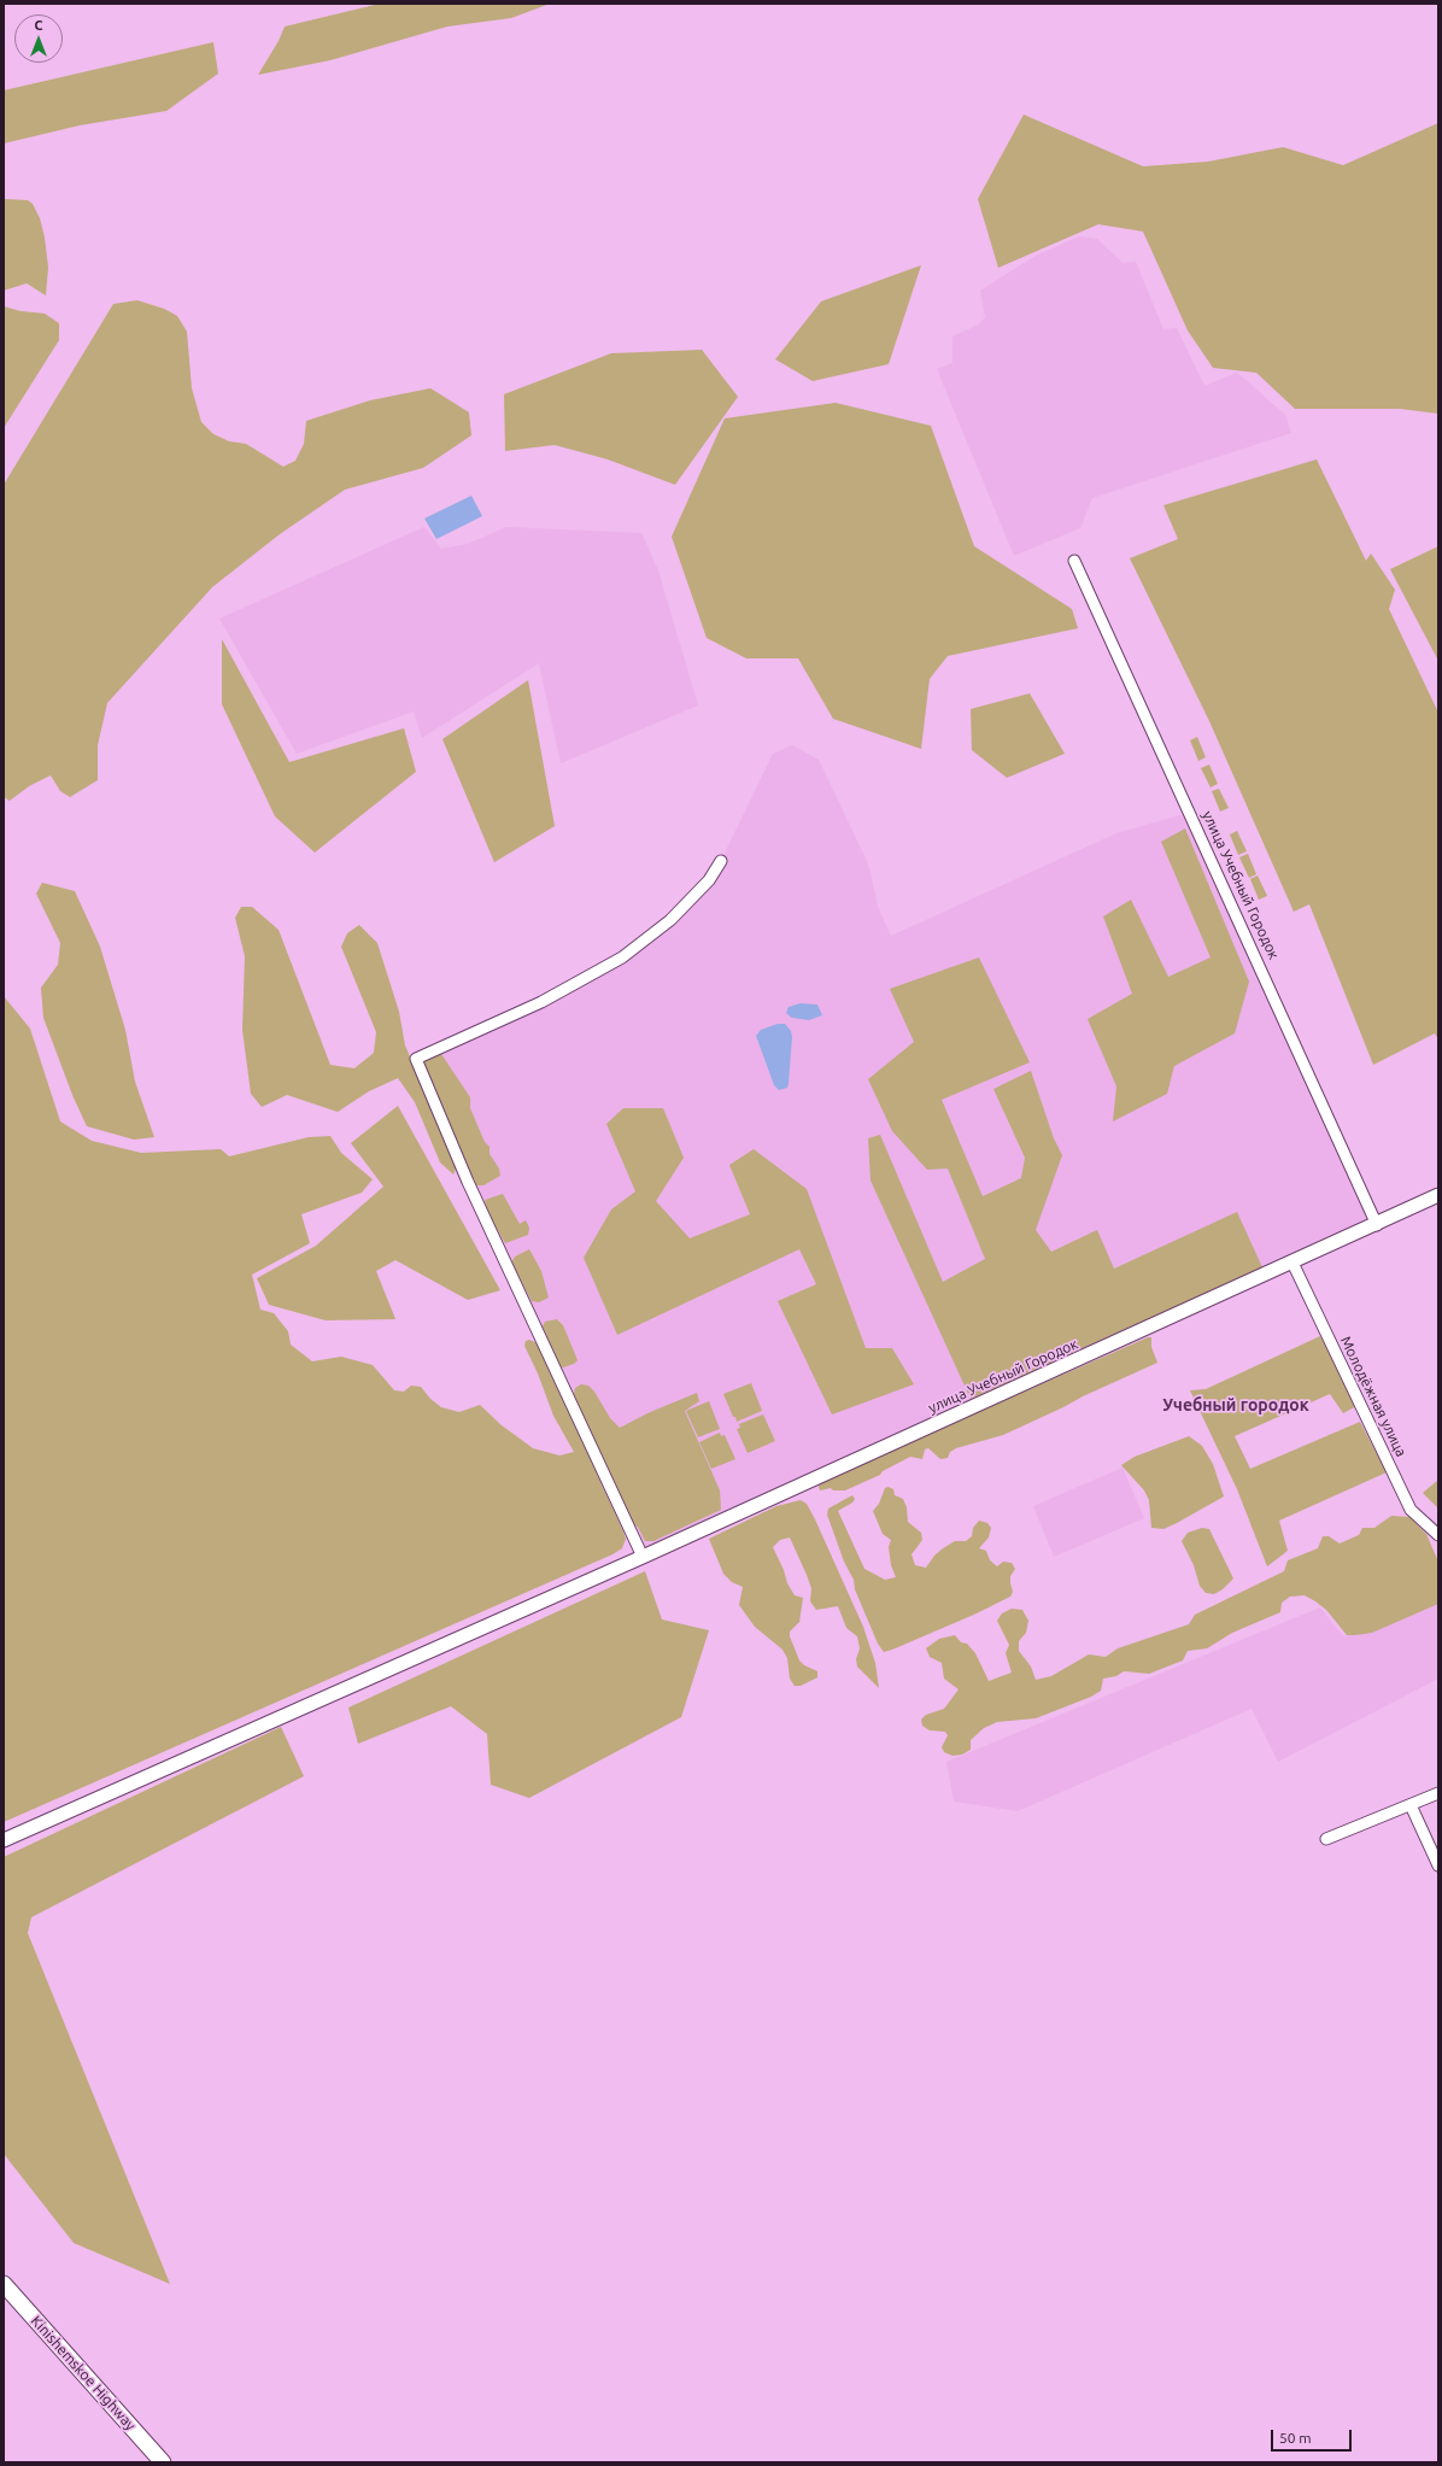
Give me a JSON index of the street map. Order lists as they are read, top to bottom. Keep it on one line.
{"streets":{"main road":["Kinishemskoe Highway"],"street":["улица Учебный Городок","Молодёжная улица"]},"crossings":[["улица Учебный Городок","Молодёжная улица"]],"districts":["Учебный городок"],"scale_bar":"50 m","north":"top"}
